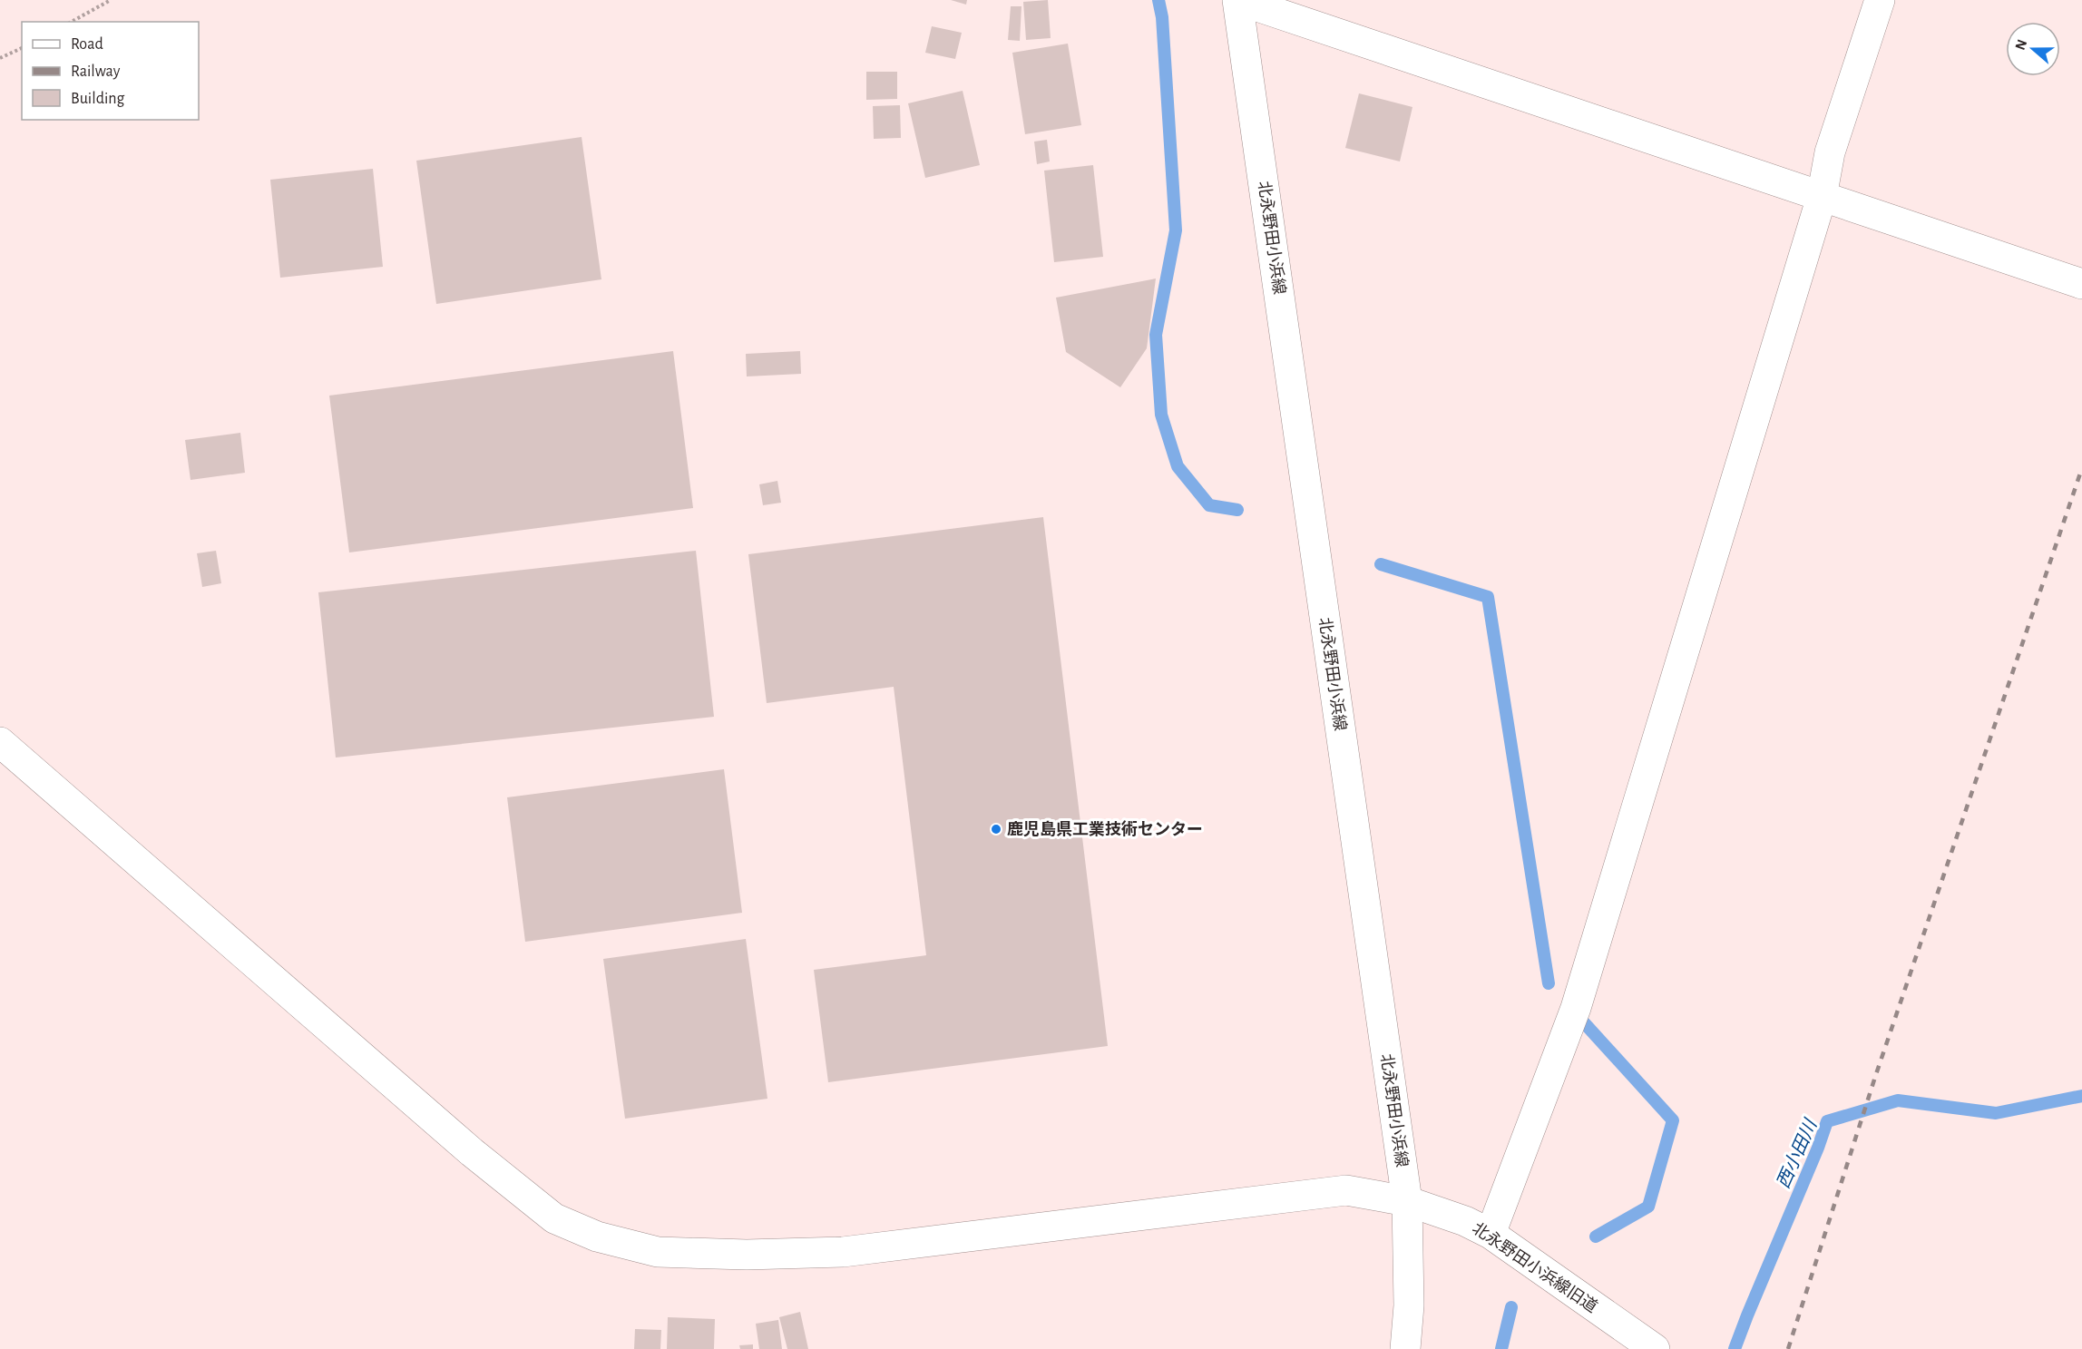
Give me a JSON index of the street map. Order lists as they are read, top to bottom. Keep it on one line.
{"streets":{"street":["北永野田小浜線","北永野田小浜線旧道"]},"crossings":[["北永野田小浜線","北永野田小浜線旧道"]],"water":["西小田川"],"places":["鹿児島県工業技術センター"],"legend":["Road","Railway","Building"],"north":"left"}
